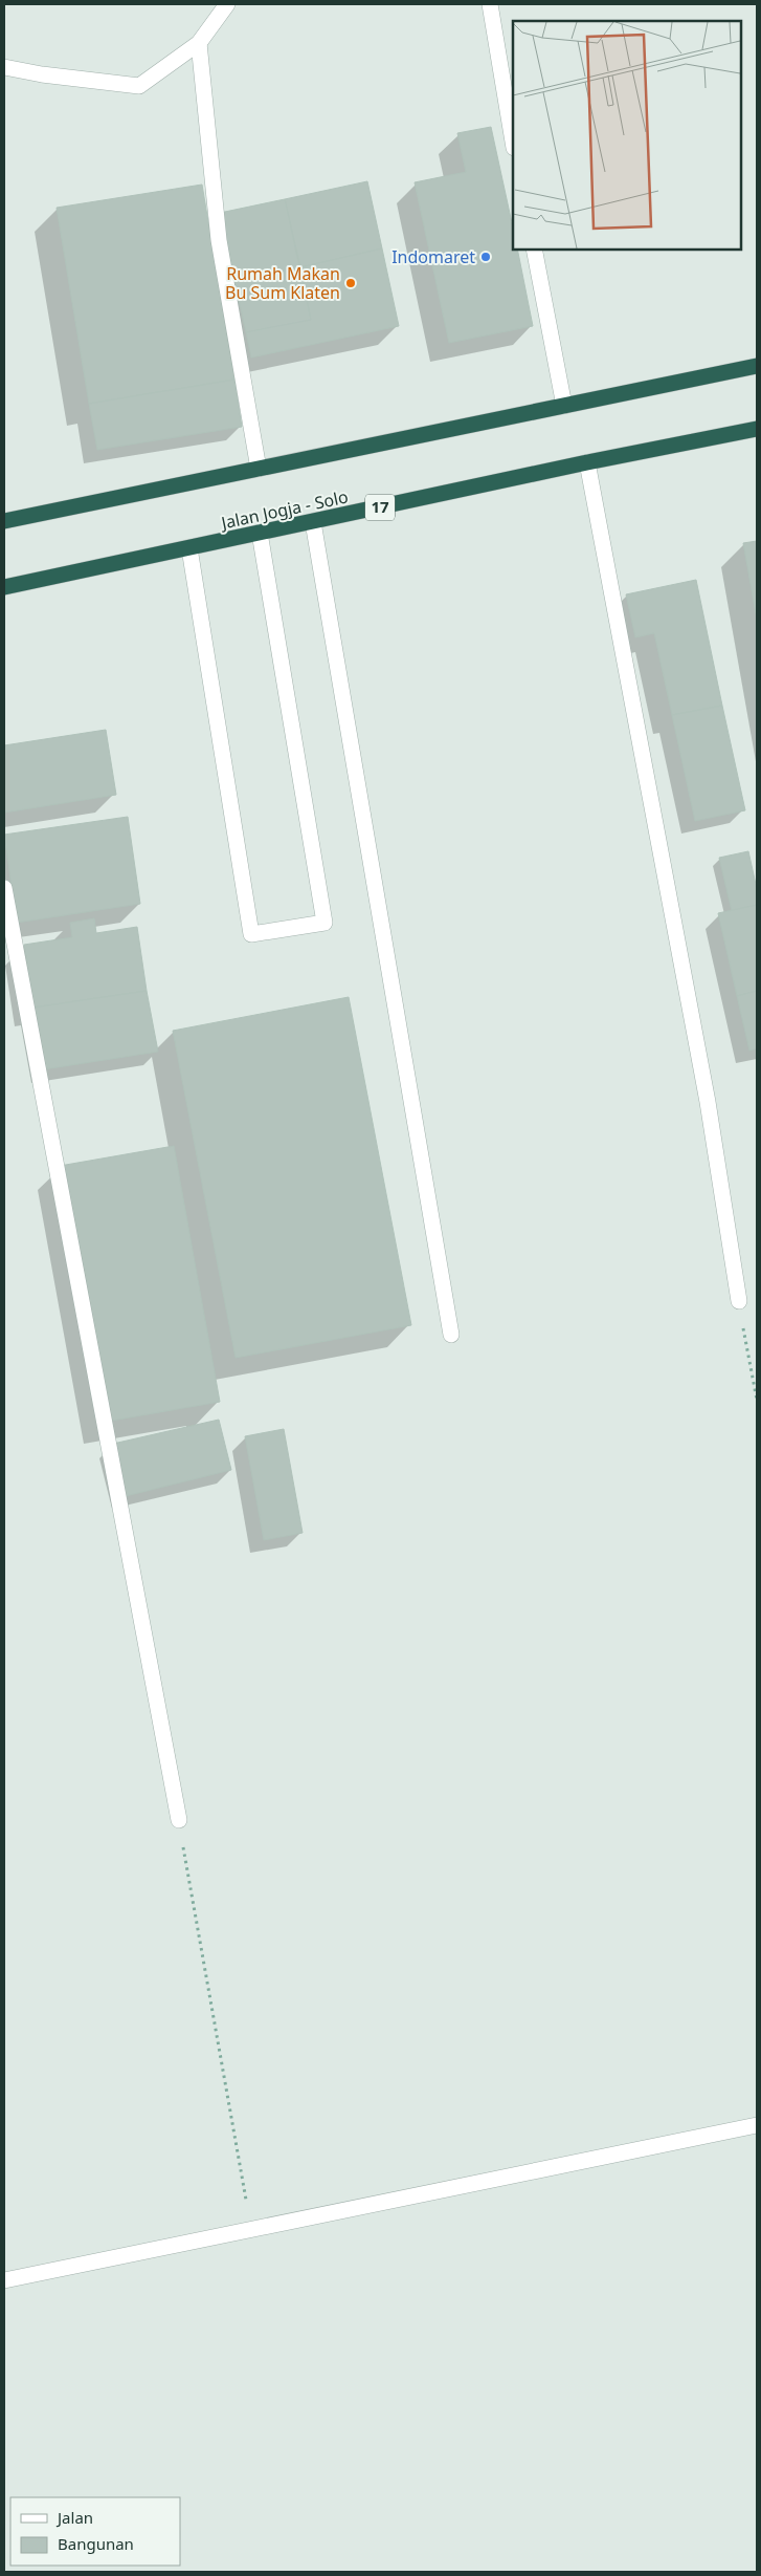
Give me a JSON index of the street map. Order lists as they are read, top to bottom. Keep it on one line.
{"streets":{"highway":["17","Jalan Jogja - Solo"]},"places":["Indomaret","Rumah Makan Bu Sum Klaten"],"legend":["Jalan","Bangunan"]}
